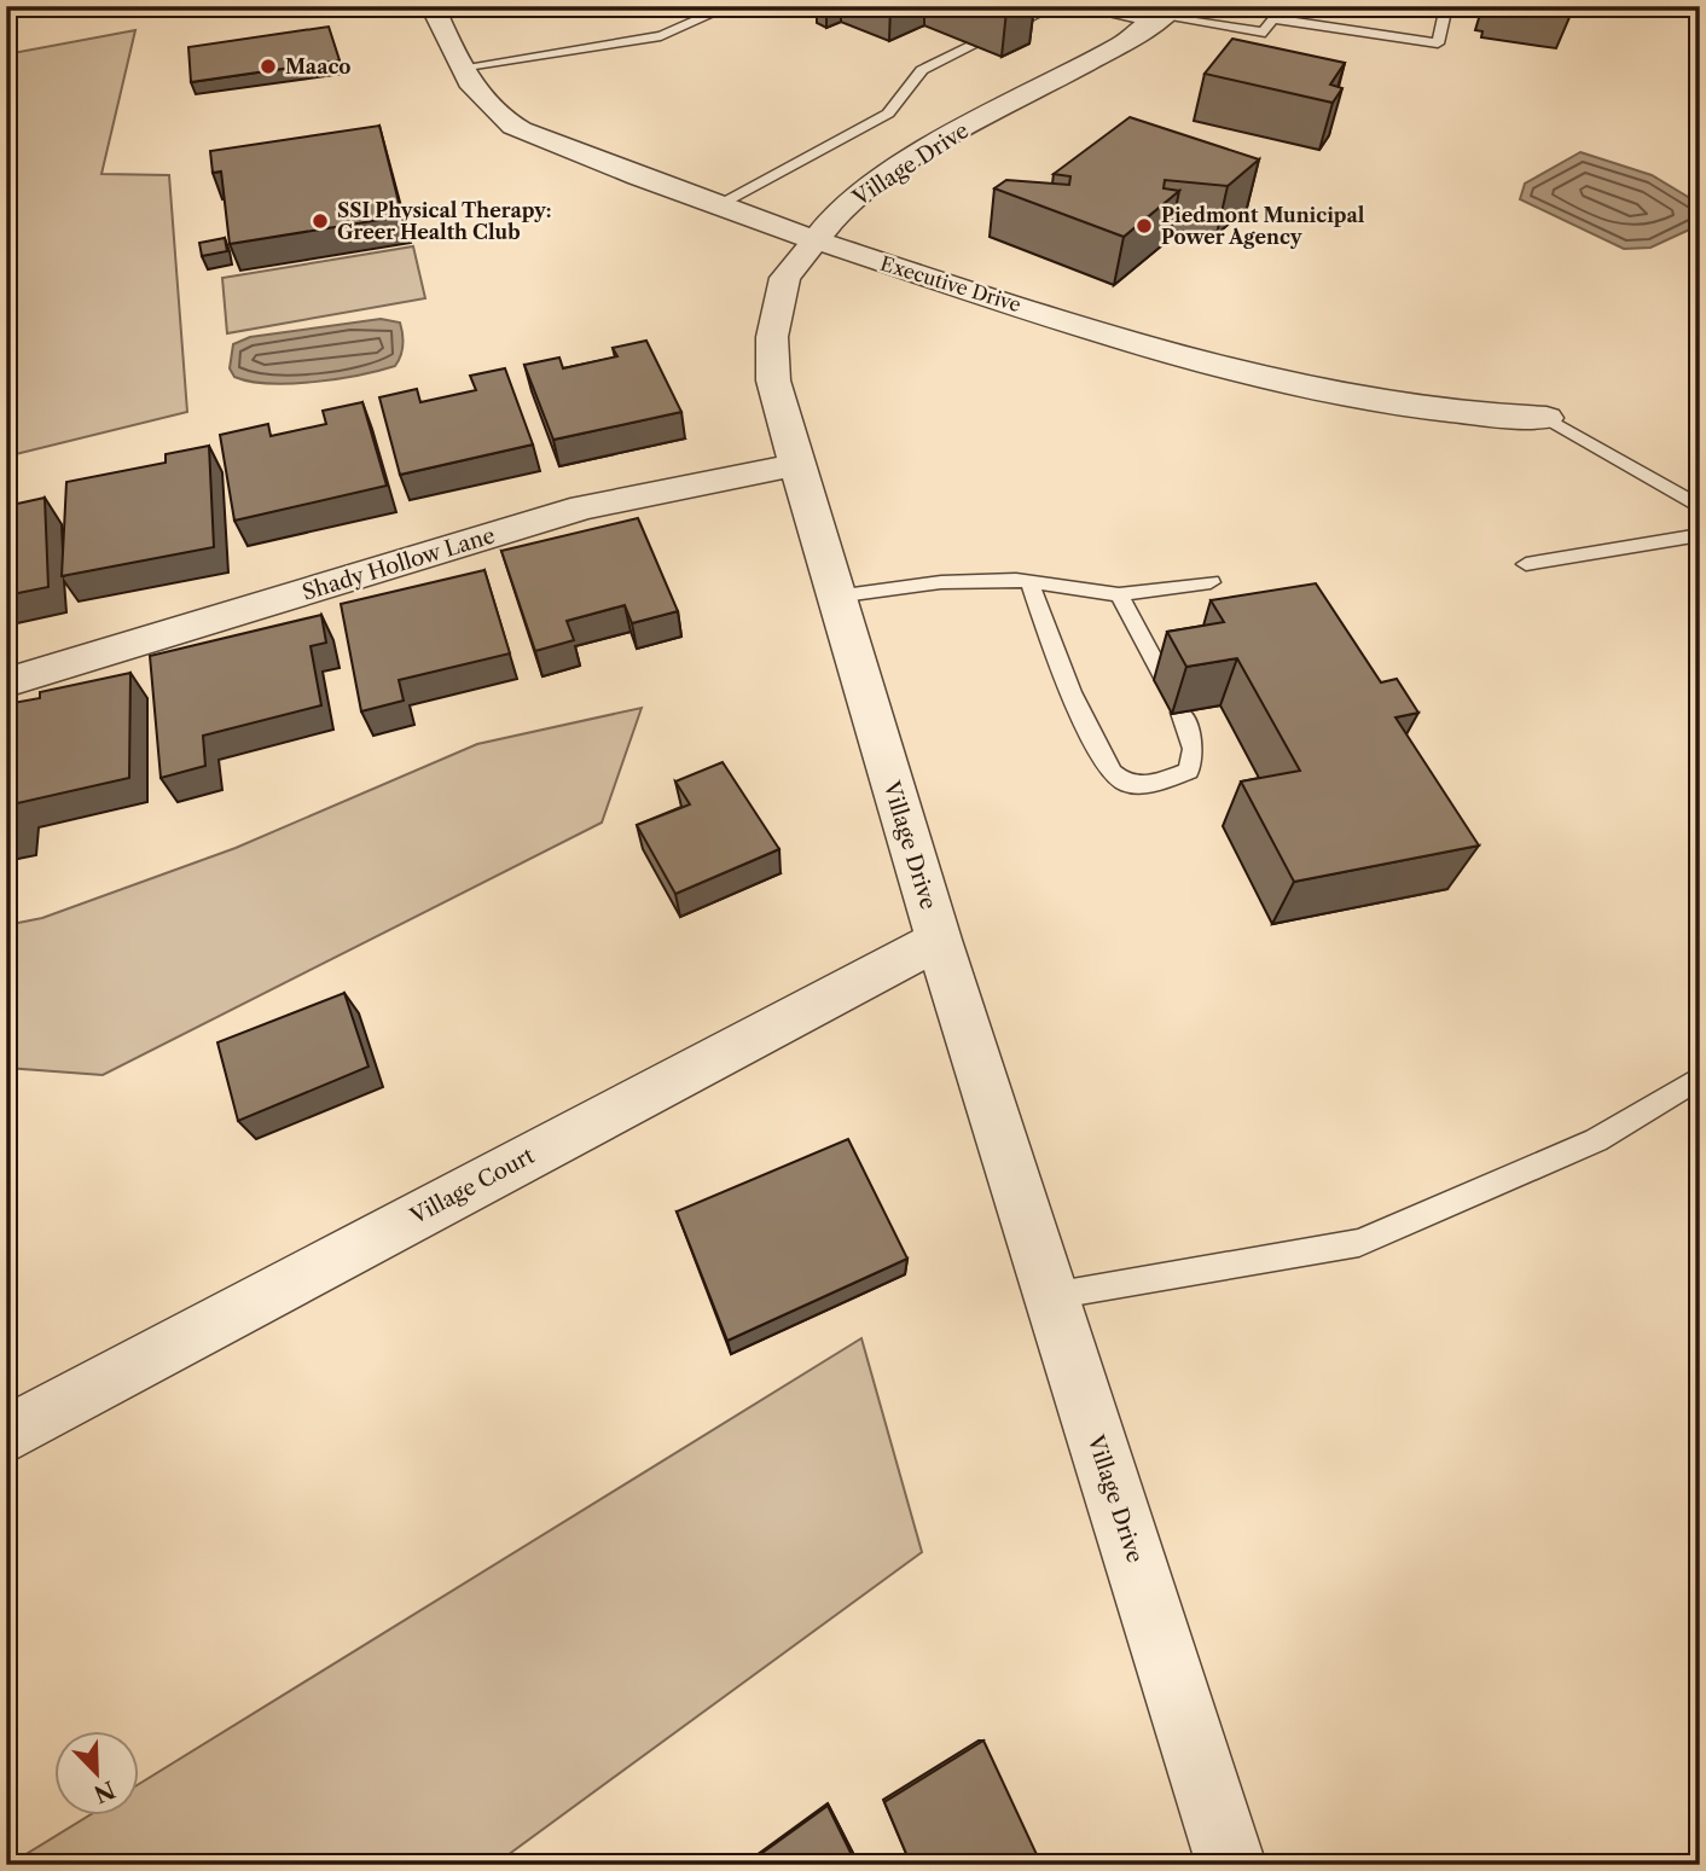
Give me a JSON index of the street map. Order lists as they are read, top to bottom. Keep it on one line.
{"streets":{"street":["Village Drive","Executive Drive","Shady Hollow Lane","Village Court"]},"crossings":[["Village Drive","Executive Drive"],["Village Drive","Shady Hollow Lane"],["Village Drive","Village Court"]],"places":["Maaco","SSI Physical Therapy: Greer Health Club","Piedmont Municipal Power Agency"],"north":"bottom right"}
